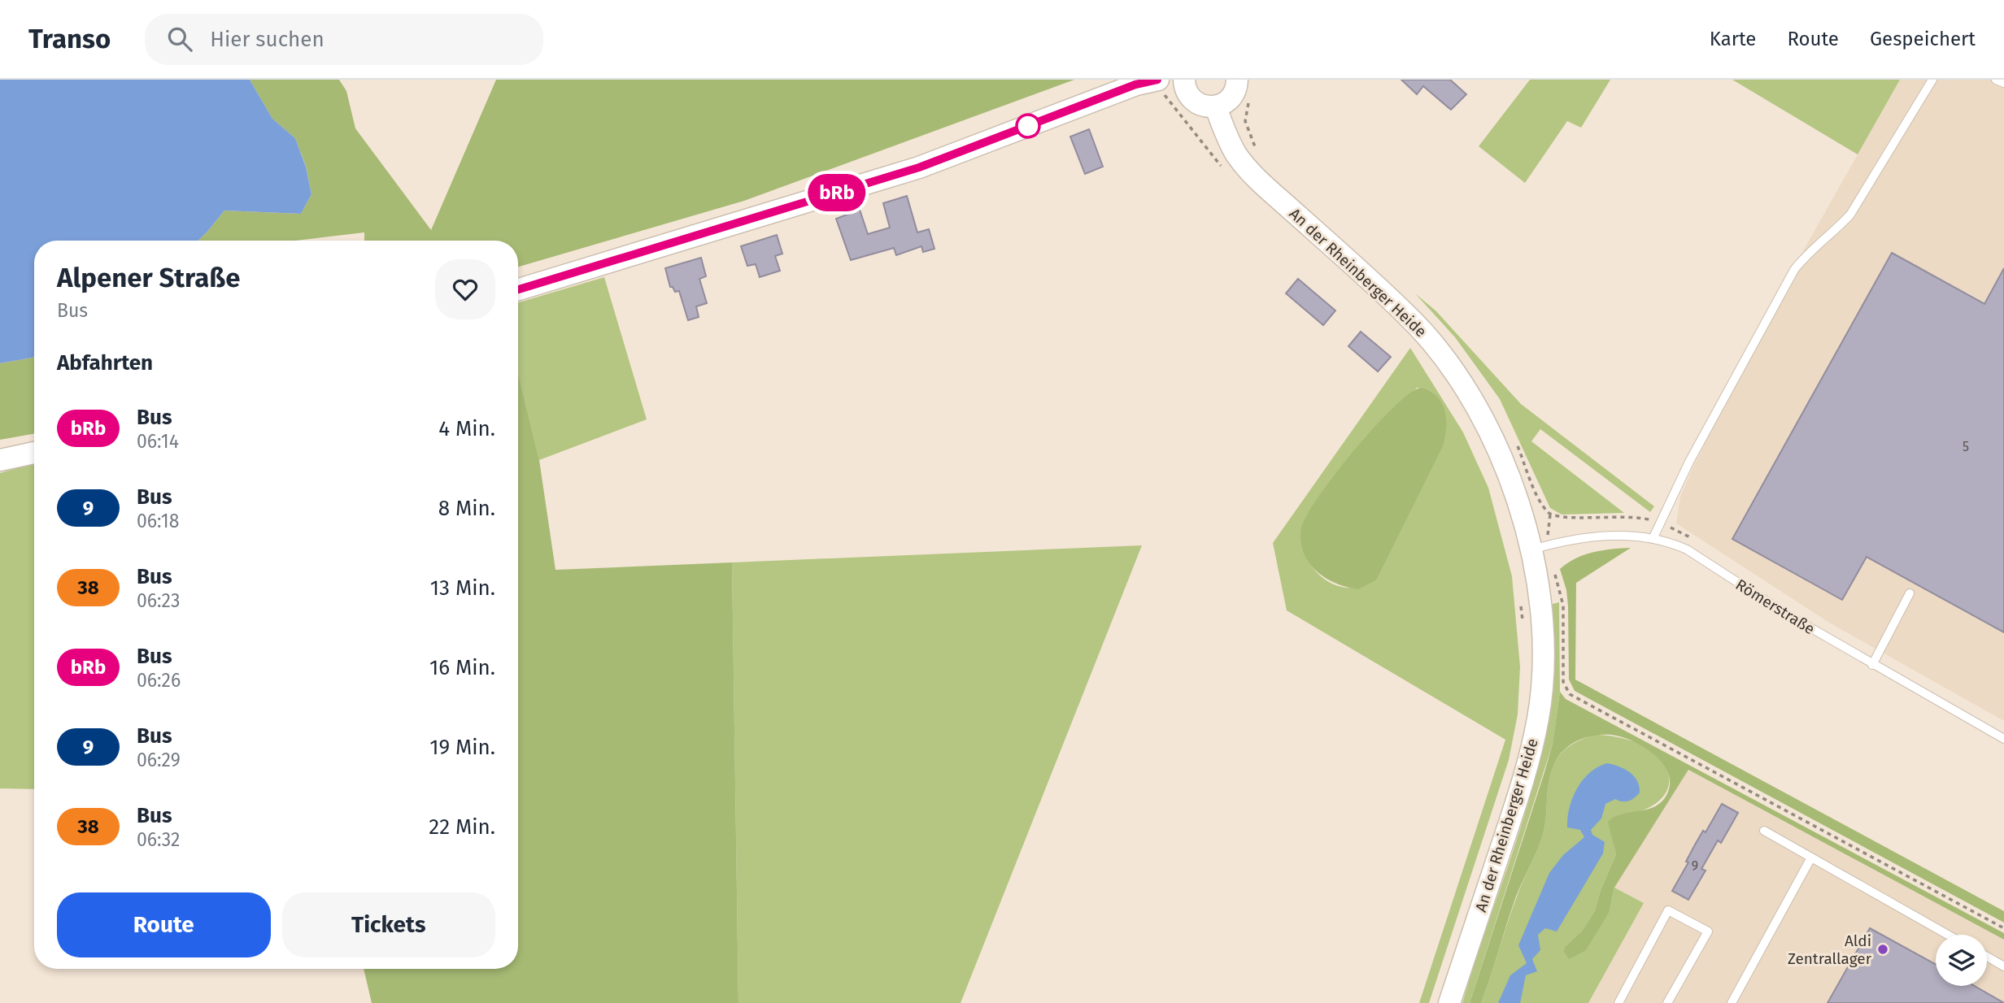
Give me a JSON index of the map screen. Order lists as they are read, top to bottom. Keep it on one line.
{"streets":{"street":["An der Rheinberger Heide"],"lane":["Römerstraße"]},"crossings":[["An der Rheinberger Heide","Römerstraße"]],"places":["Aldi Zentrallager"],"lines":["bus line bRb"],"house_numbers":["5","9"],"page":{"header":"Transo","search":"Hier suchen","nav":["Karte","Route","Gespeichert"],"on_map":"bRb","heading":[["Alpener Straße","Bus"],"Abfahrten"],"list":[{"mark":"bRb","name":"Bus","note":"06:14","value":"4 Min."},{"mark":"9","name":"Bus","note":"06:18","value":"8 Min."},{"mark":"38","name":"Bus","note":"06:23","value":"13 Min."},{"mark":"bRb","name":"Bus","note":"06:26","value":"16 Min."},{"mark":"9","name":"Bus","note":"06:29","value":"19 Min."},{"mark":"38","name":"Bus","note":"06:32","value":"22 Min."}],"buttons":["Route","Tickets"]}}
